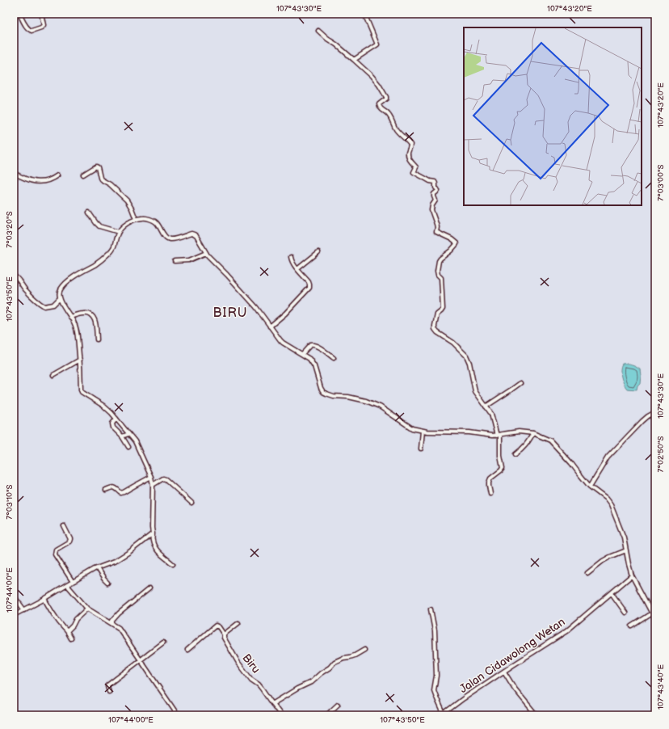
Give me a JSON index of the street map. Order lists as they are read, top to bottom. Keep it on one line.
{"streets":{"street":["Jalan Cidawolong Wetan","Biru"]},"districts":["BIRU"],"coordinates":["107°43'30\"E","107°43'20\"E","7°03'00\"S","7°03'20\"S","107°43'50\"E","7°02'50\"S","7°03'10\"S","107°44'00\"E","107°43'40\"E"]}
